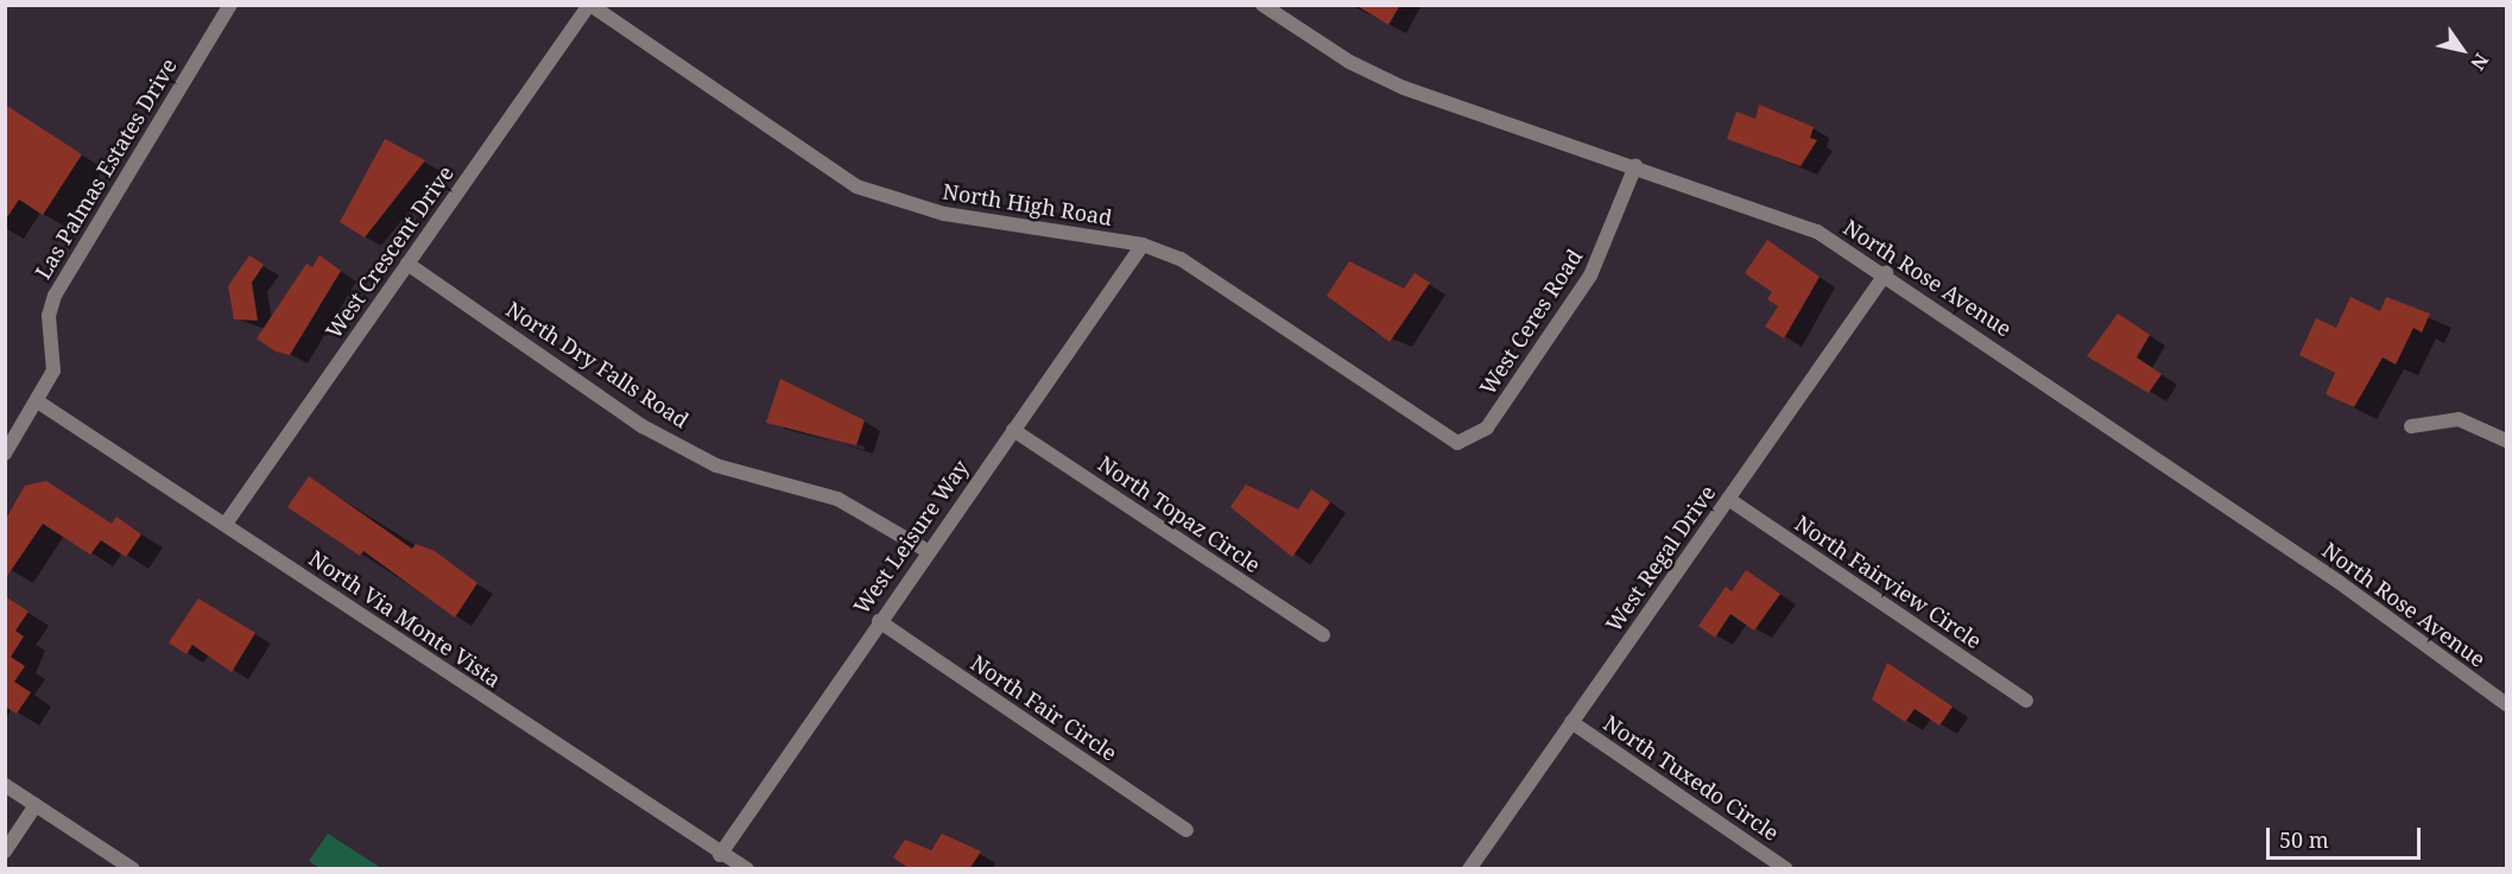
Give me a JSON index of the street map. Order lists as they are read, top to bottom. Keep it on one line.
{"streets":{"street":["Las Palmas Estates Drive","North High Road","West Crescent Drive","North Rose Avenue","West Ceres Road","North Dry Falls Road","North Topaz Circle","West Leisure Way","West Regal Drive","North Fairview Circle","North Via Monte Vista","North Fair Circle","North Tuxedo Circle"]},"crossings":[["Las Palmas Estates Drive","North Via Monte Vista"],["North High Road","West Crescent Drive"],["North High Road","West Ceres Road"],["North High Road","West Leisure Way"],["West Crescent Drive","North Dry Falls Road"],["West Crescent Drive","North Via Monte Vista"],["North Rose Avenue","West Ceres Road"],["North Rose Avenue","West Regal Drive"],["North Dry Falls Road","West Leisure Way"],["North Topaz Circle","West Leisure Way"],["West Leisure Way","North Via Monte Vista"],["West Leisure Way","North Fair Circle"],["West Regal Drive","North Fairview Circle"],["West Regal Drive","North Tuxedo Circle"]],"scale_bar":"50 m","north":"bottom right"}
